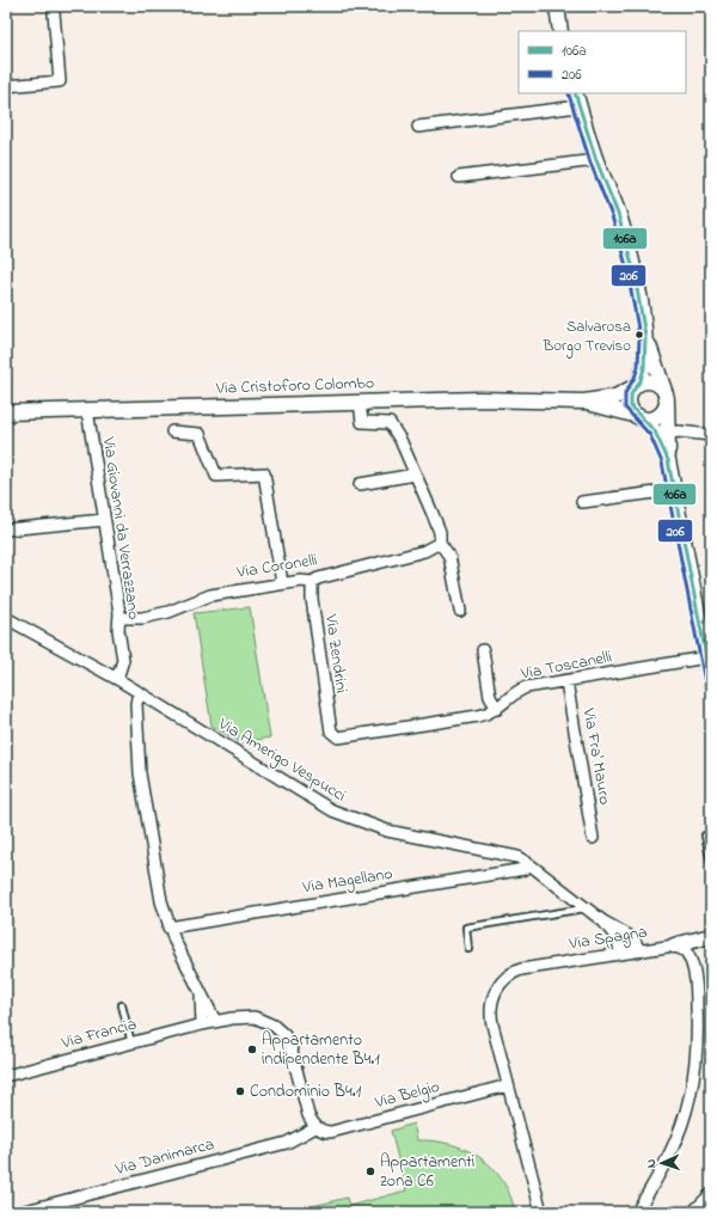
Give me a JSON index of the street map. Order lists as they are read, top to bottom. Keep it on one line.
{"streets":{"street":["Via Cristoforo Colombo","Via Giovanni da Verrazzano","Via Coronelli","Via Zendrini","Via Toscanelli","Via Fra' Mauro","Via Amerigo Vespucci","Via Magellano","Via Spagna","Via Francia","Via Belgio","Via Danimarca"]},"crossings":[["Via Cristoforo Colombo","Via Giovanni da Verrazzano"],["Via Giovanni da Verrazzano","Via Coronelli"],["Via Giovanni da Verrazzano","Via Amerigo Vespucci"],["Via Coronelli","Via Zendrini"],["Via Zendrini","Via Toscanelli"],["Via Toscanelli","Via Fra' Mauro"],["Via Amerigo Vespucci","Via Magellano"],["Via Spagna","Via Belgio"],["Via Belgio","Via Danimarca"]],"places":["Salvarosa Borgo Treviso","Appartamento indipendente B4.1","Condominio B4.1","Appartamenti zona C6"],"lines":["transit line 106a","transit line 206"],"legend":["106a","206"],"north":"left"}
